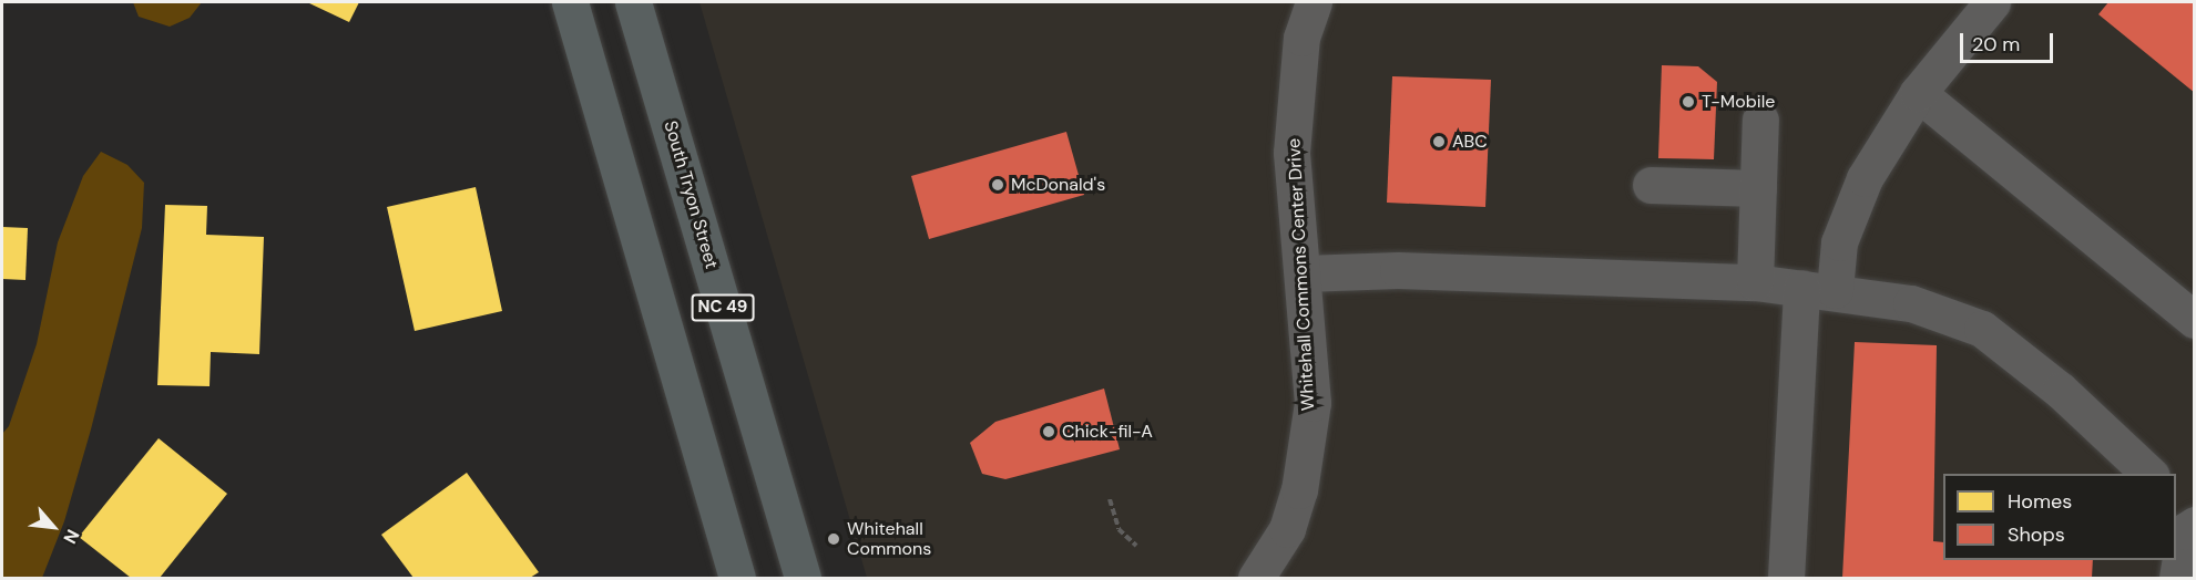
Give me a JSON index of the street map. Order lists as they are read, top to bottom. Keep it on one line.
{"streets":{"main road":["South Tryon Street","NC 49"],"street":["Whitehall Commons Center Drive"]},"places":["T-Mobile","ABC","McDonald's","Chick-fil-A","Whitehall Commons"],"legend":["Homes","Shops"],"scale_bar":"20 m","north":"bottom right"}
